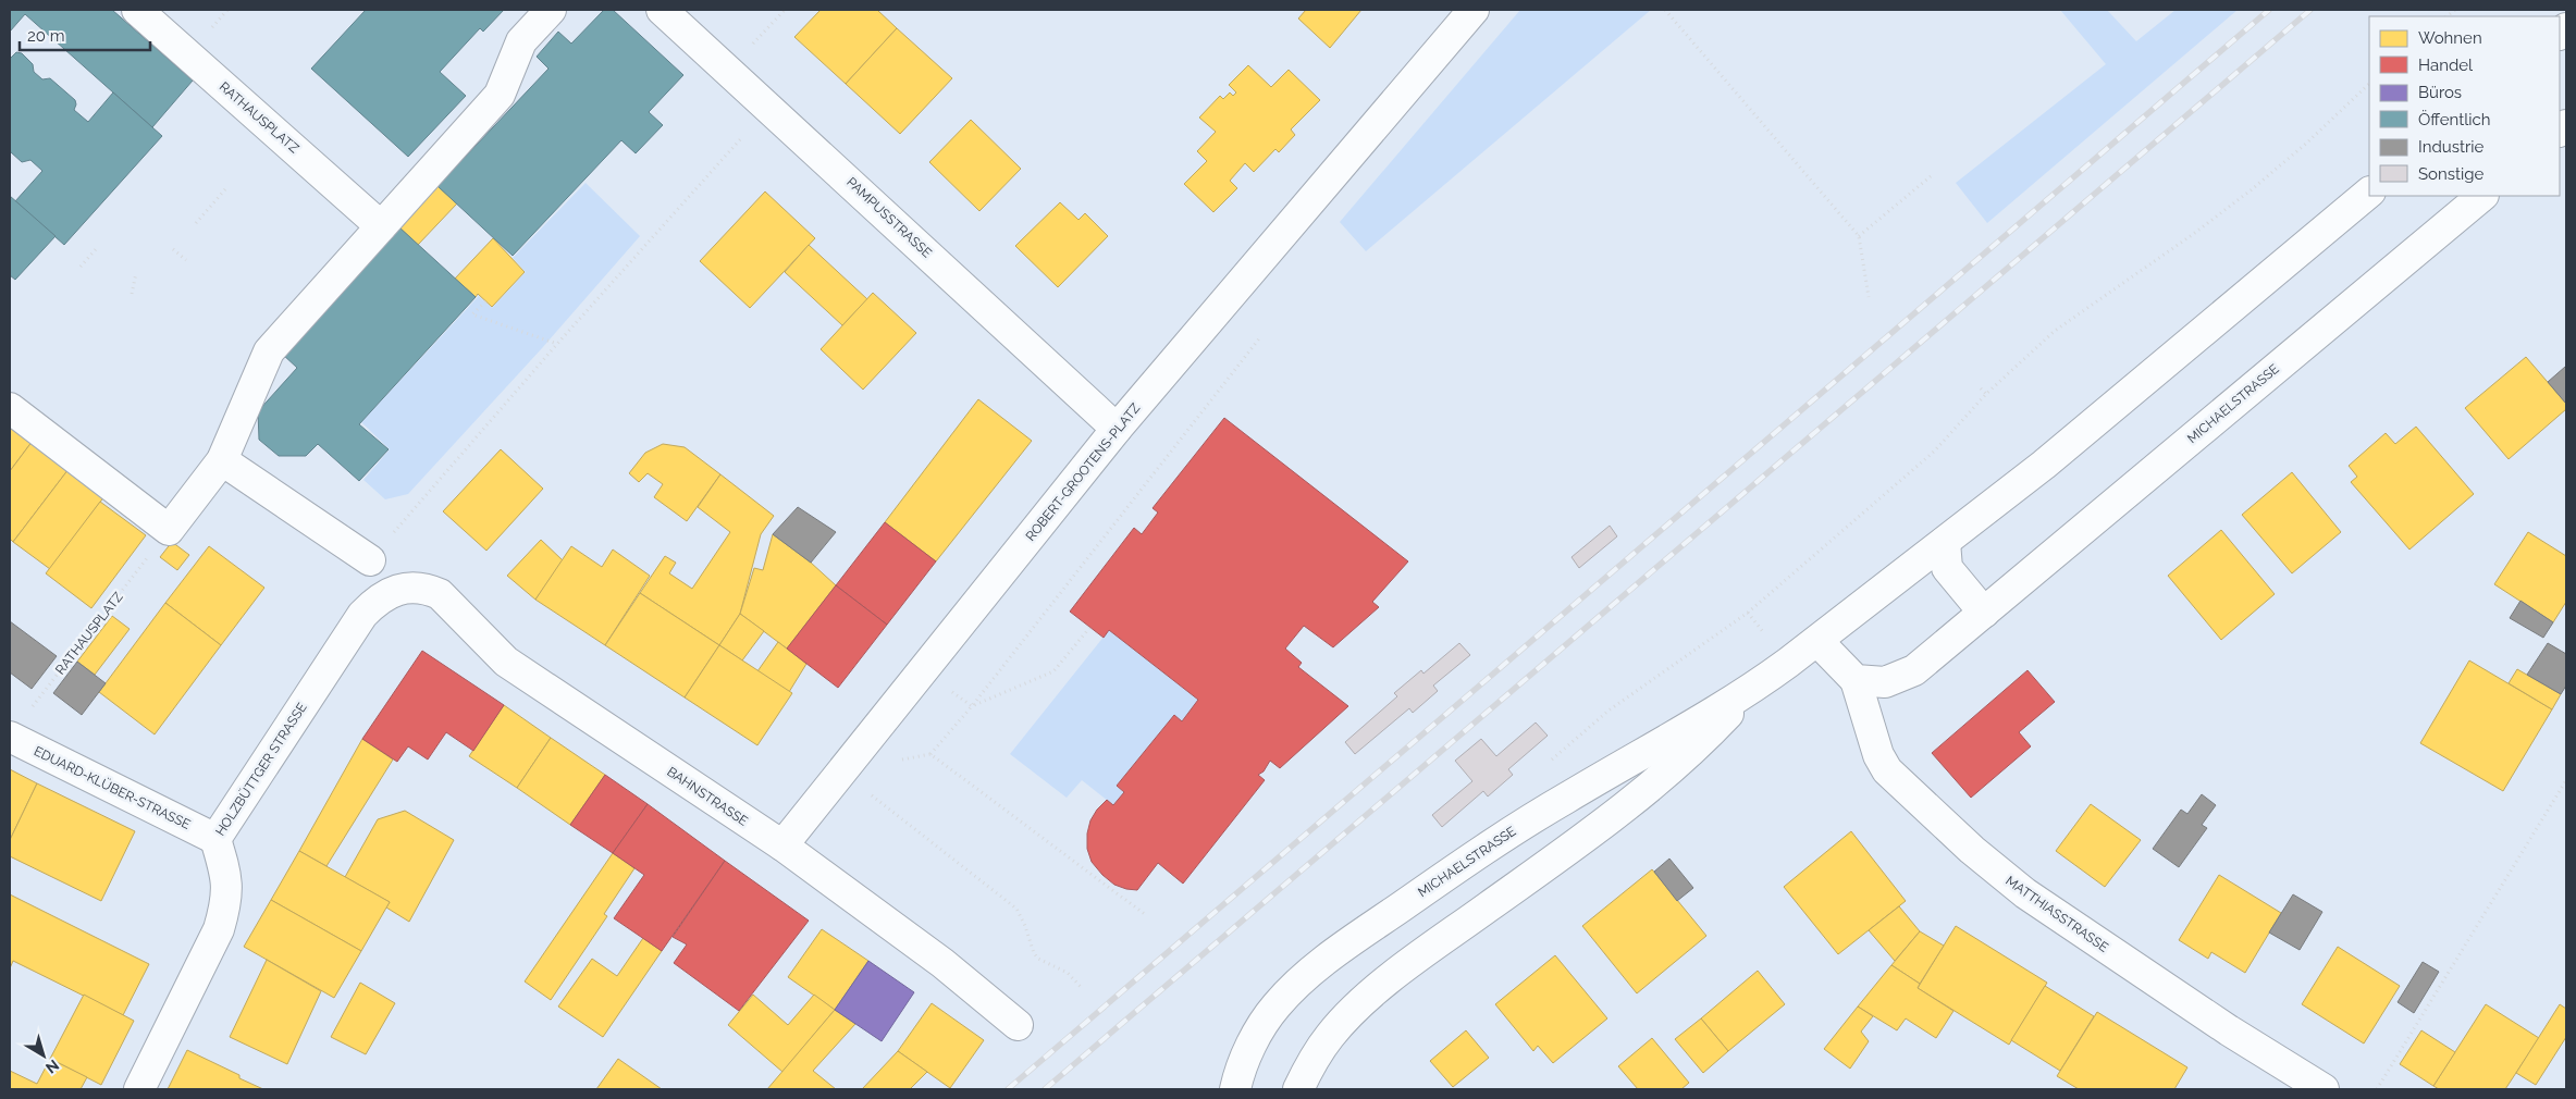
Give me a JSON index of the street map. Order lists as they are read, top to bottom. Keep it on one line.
{"streets":{"street":["RATHAUSPLATZ","PAMPUSSTRASSE","MICHAELSTRASSE","ROBERT-GROOTENS-PLATZ","HOLZBÜTTGER STRASSE","EDUARD-KLÜBER-STRASSE","BAHNSTRASSE","MATTHIASSTRASSE"]},"crossings":[["PAMPUSSTRASSE","ROBERT-GROOTENS-PLATZ"],["MICHAELSTRASSE","MATTHIASSTRASSE"],["ROBERT-GROOTENS-PLATZ","BAHNSTRASSE"],["HOLZBÜTTGER STRASSE","EDUARD-KLÜBER-STRASSE"],["HOLZBÜTTGER STRASSE","BAHNSTRASSE"]],"legend":["Wohnen","Handel","Büros","Öffentlich","Industrie","Sonstige"],"scale_bar":"20 m","north":"bottom right"}
